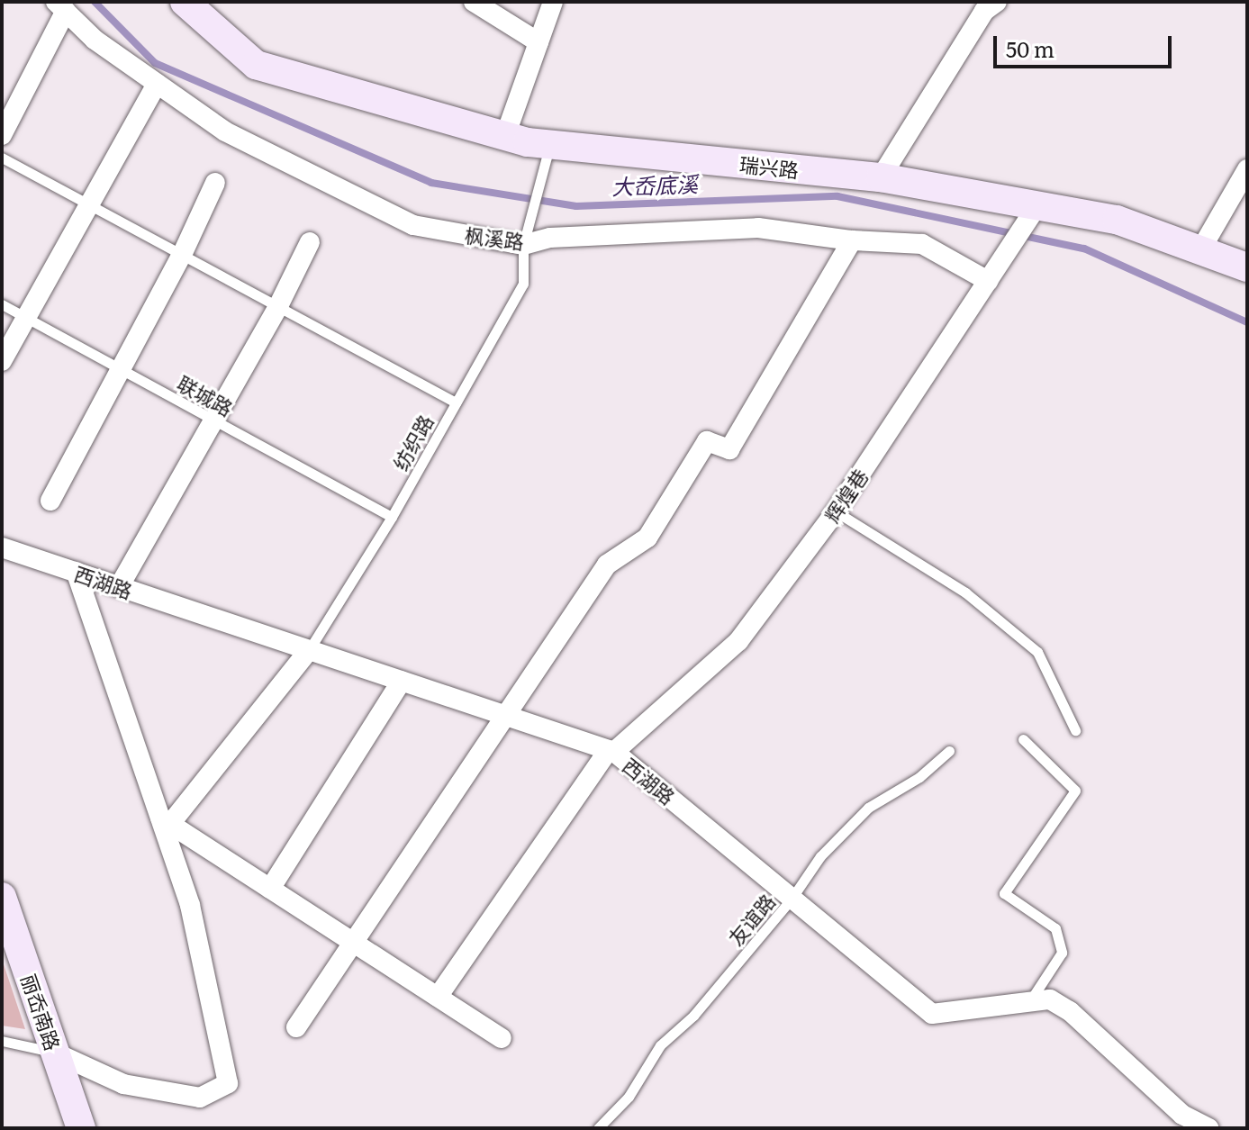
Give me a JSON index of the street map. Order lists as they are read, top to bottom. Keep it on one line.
{"streets":{"street":["瑞兴路","枫溪路","辉煌巷","西湖路","丽岙南路"],"lane":["联城路","纺织路","友谊路"]},"crossings":[["瑞兴路","纺织路"],["瑞兴路","辉煌巷"],["枫溪路","纺织路"],["枫溪路","辉煌巷"],["联城路","纺织路"],["纺织路","西湖路"],["辉煌巷","西湖路"],["西湖路","友谊路"]],"water":["大岙底溪"],"scale_bar":"50 m"}
